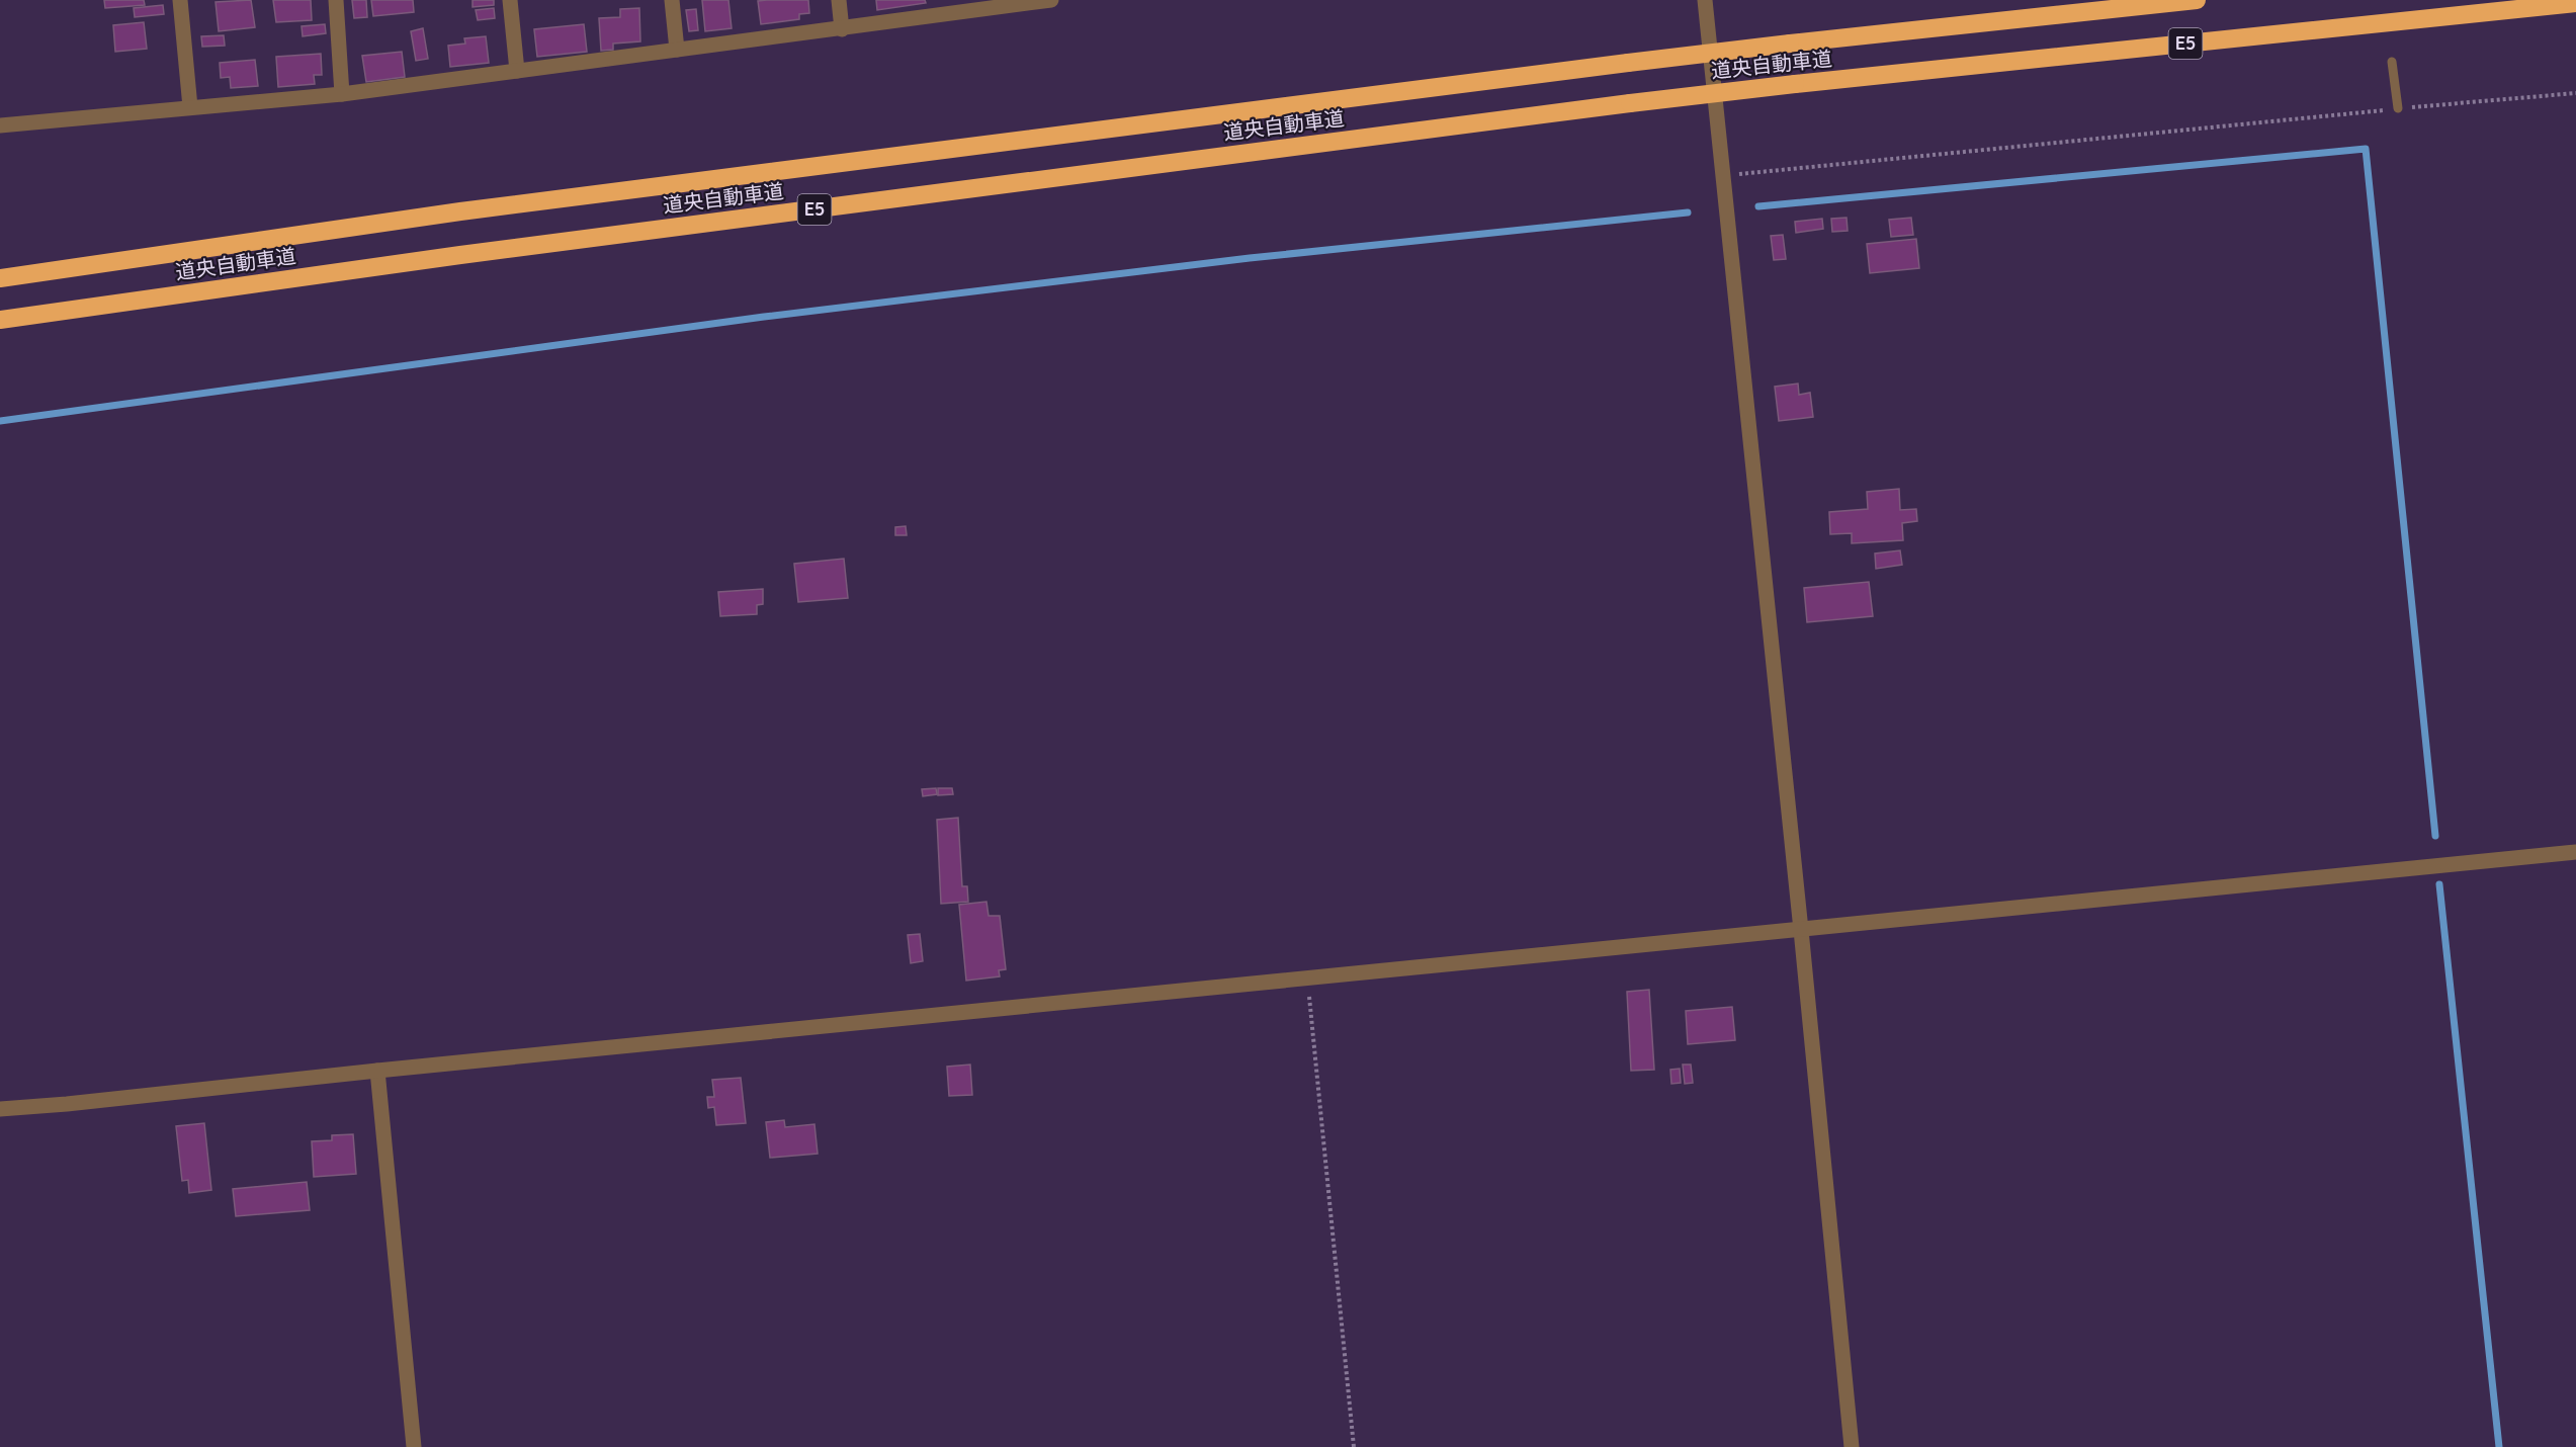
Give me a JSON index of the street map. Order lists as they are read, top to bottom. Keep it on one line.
{"streets":{"highway":["E5","道央自動車道"]}}
